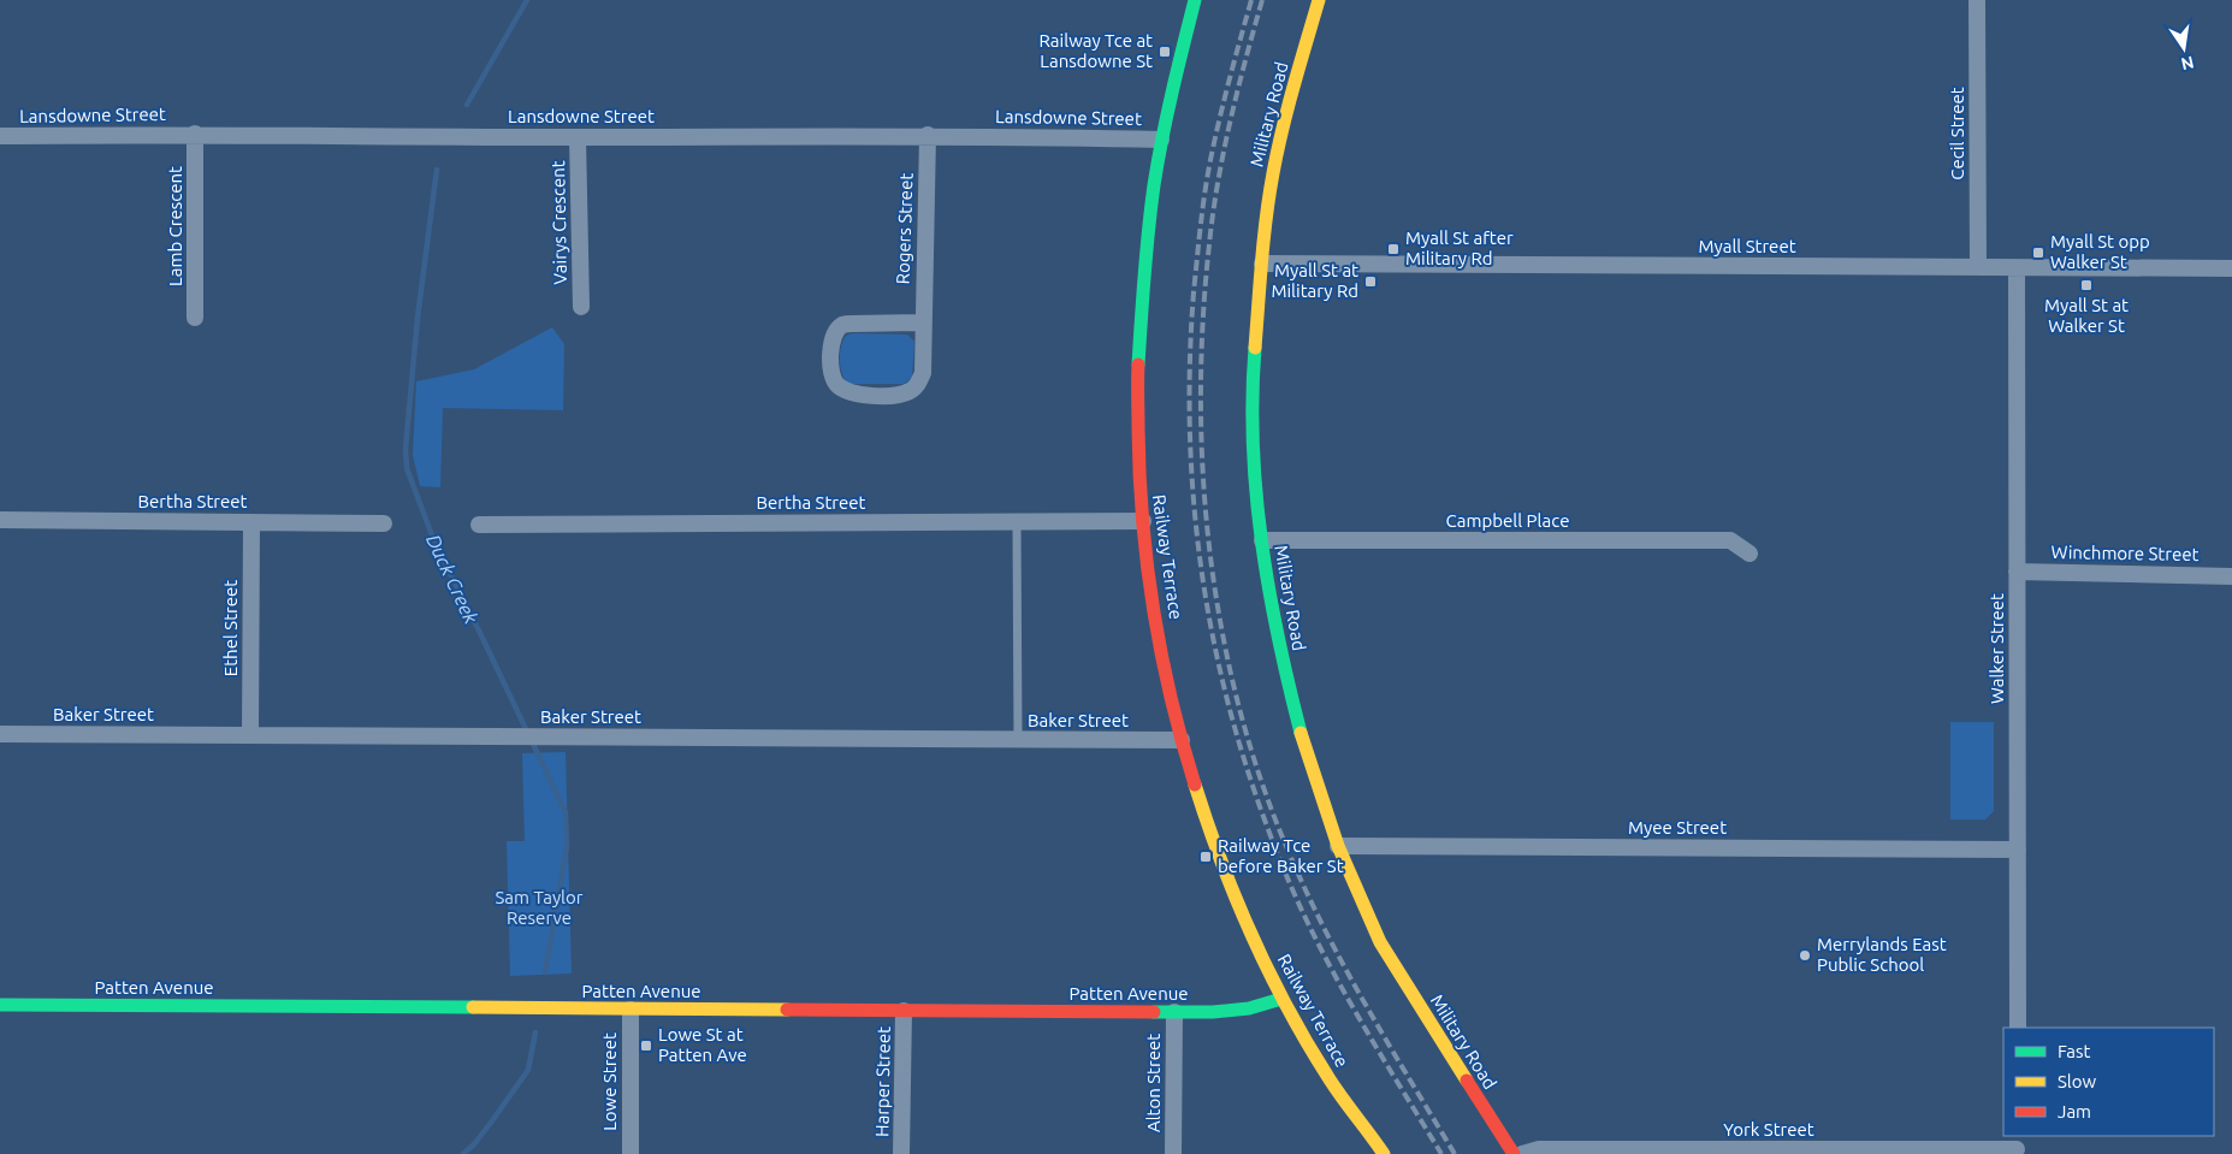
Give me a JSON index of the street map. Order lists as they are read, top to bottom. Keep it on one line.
{"streets":{"street":["Military Road","Lansdowne Street","Cecil Street","Vairys Crescent","Lamb Crescent","Rogers Street","Myall Street","Bertha Street","Campbell Place","Winchmore Street","Railway Terrace","Ethel Street","Walker Street","Baker Street","Myee Street","Patten Avenue","Lowe Street","Harper Street","Alton Street","York Street"]},"crossings":[["Military Road","Myall Street"],["Military Road","Campbell Place"],["Military Road","Myee Street"],["Lansdowne Street","Vairys Crescent"],["Lansdowne Street","Lamb Crescent"],["Lansdowne Street","Rogers Street"],["Lansdowne Street","Railway Terrace"],["Cecil Street","Myall Street"],["Myall Street","Walker Street"],["Bertha Street","Railway Terrace"],["Bertha Street","Ethel Street"],["Winchmore Street","Walker Street"],["Railway Terrace","Baker Street"],["Railway Terrace","Patten Avenue"],["Ethel Street","Baker Street"],["Walker Street","Myee Street"],["Patten Avenue","Lowe Street"],["Patten Avenue","Harper Street"],["Patten Avenue","Alton Street"]],"water":["Duck Creek"],"parks":["Sam Taylor Reserve"],"places":{"transit":["Railway Tce at Lansdowne St","Myall St after Military Rd","Myall St opp Walker St","Myall St at Military Rd","Myall St at Walker St","Railway Tce before Baker St","Lowe St at Patten Ave"],"other":["Merrylands East Public School"]},"legend":["Fast","Slow","Jam"],"north":"bottom"}
